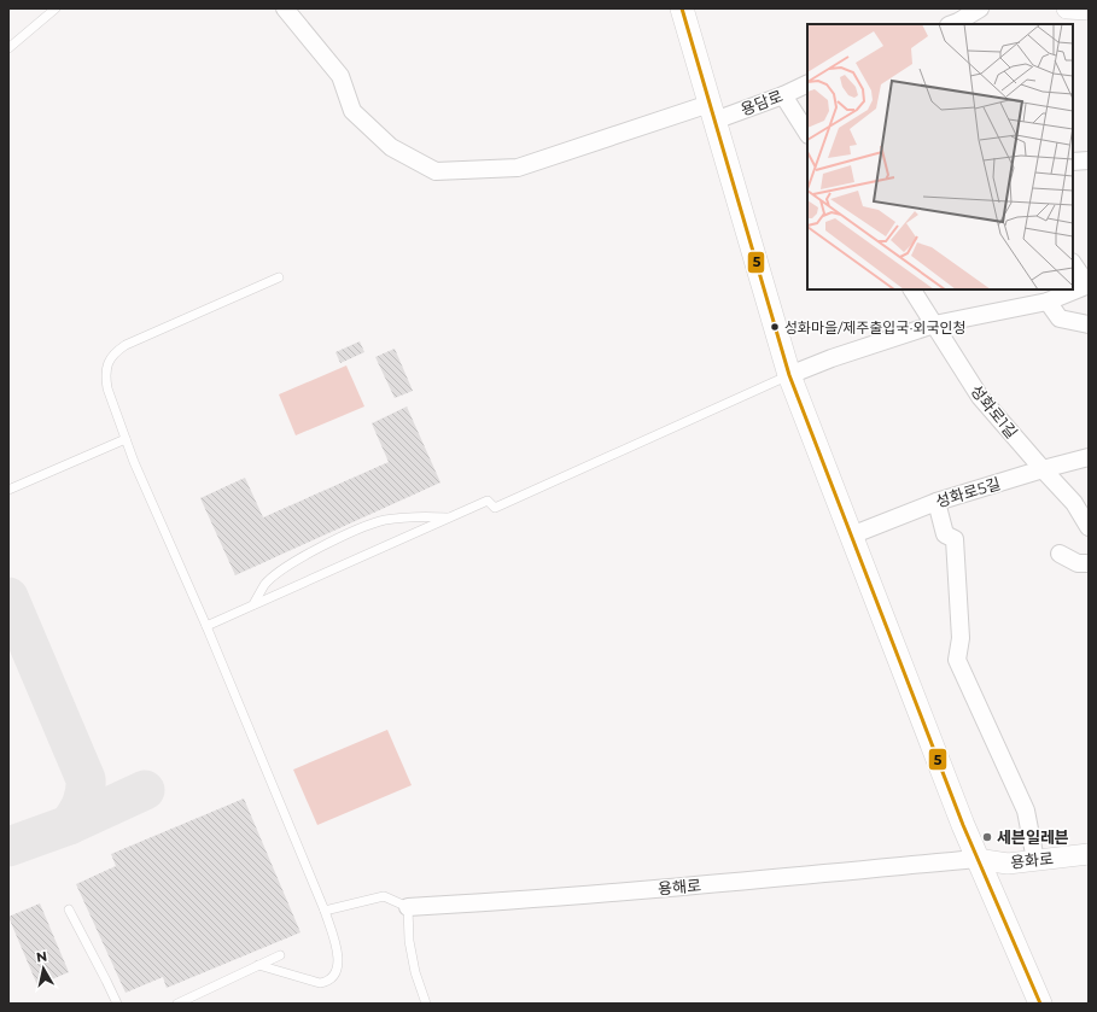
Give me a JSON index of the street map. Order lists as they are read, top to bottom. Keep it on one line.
{"streets":{"street":["용담로","성화로1길","성화로5길","용화로","용해로"]},"crossings":[["성화로1길","성화로5길"],["용화로","용해로"]],"places":["성화마을/제주출입국·외국인청","세븐일레븐"],"lines":["transit line 5"],"north":"top"}
